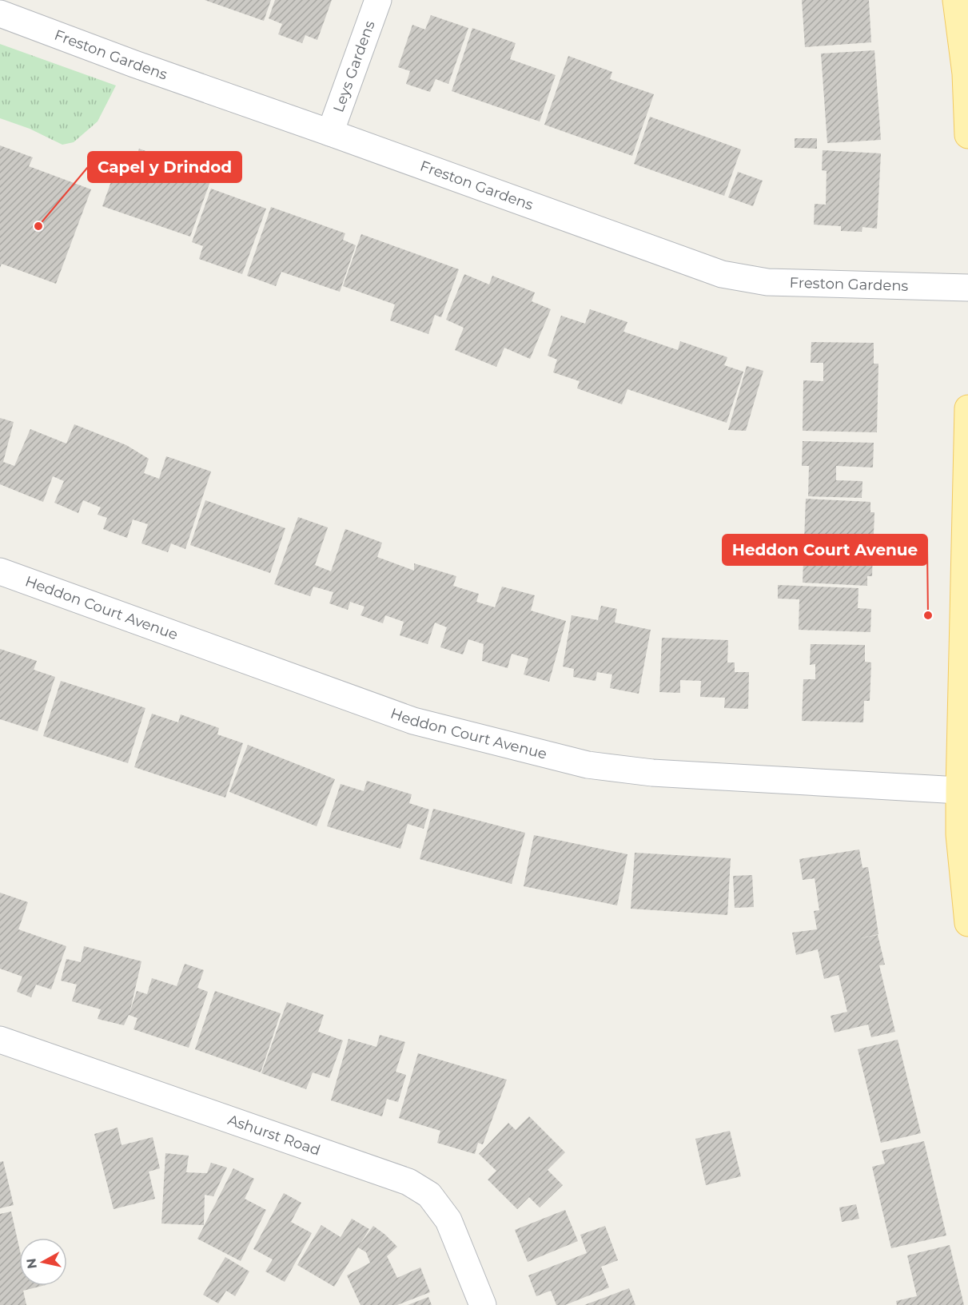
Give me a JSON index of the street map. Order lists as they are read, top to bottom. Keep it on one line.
{"streets":{"street":["Freston Gardens","Leys Gardens","Heddon Court Avenue","Ashurst Road"]},"crossings":[["Freston Gardens","Leys Gardens"]],"places":["Capel y Drindod","Heddon Court Avenue"],"north":"left"}
